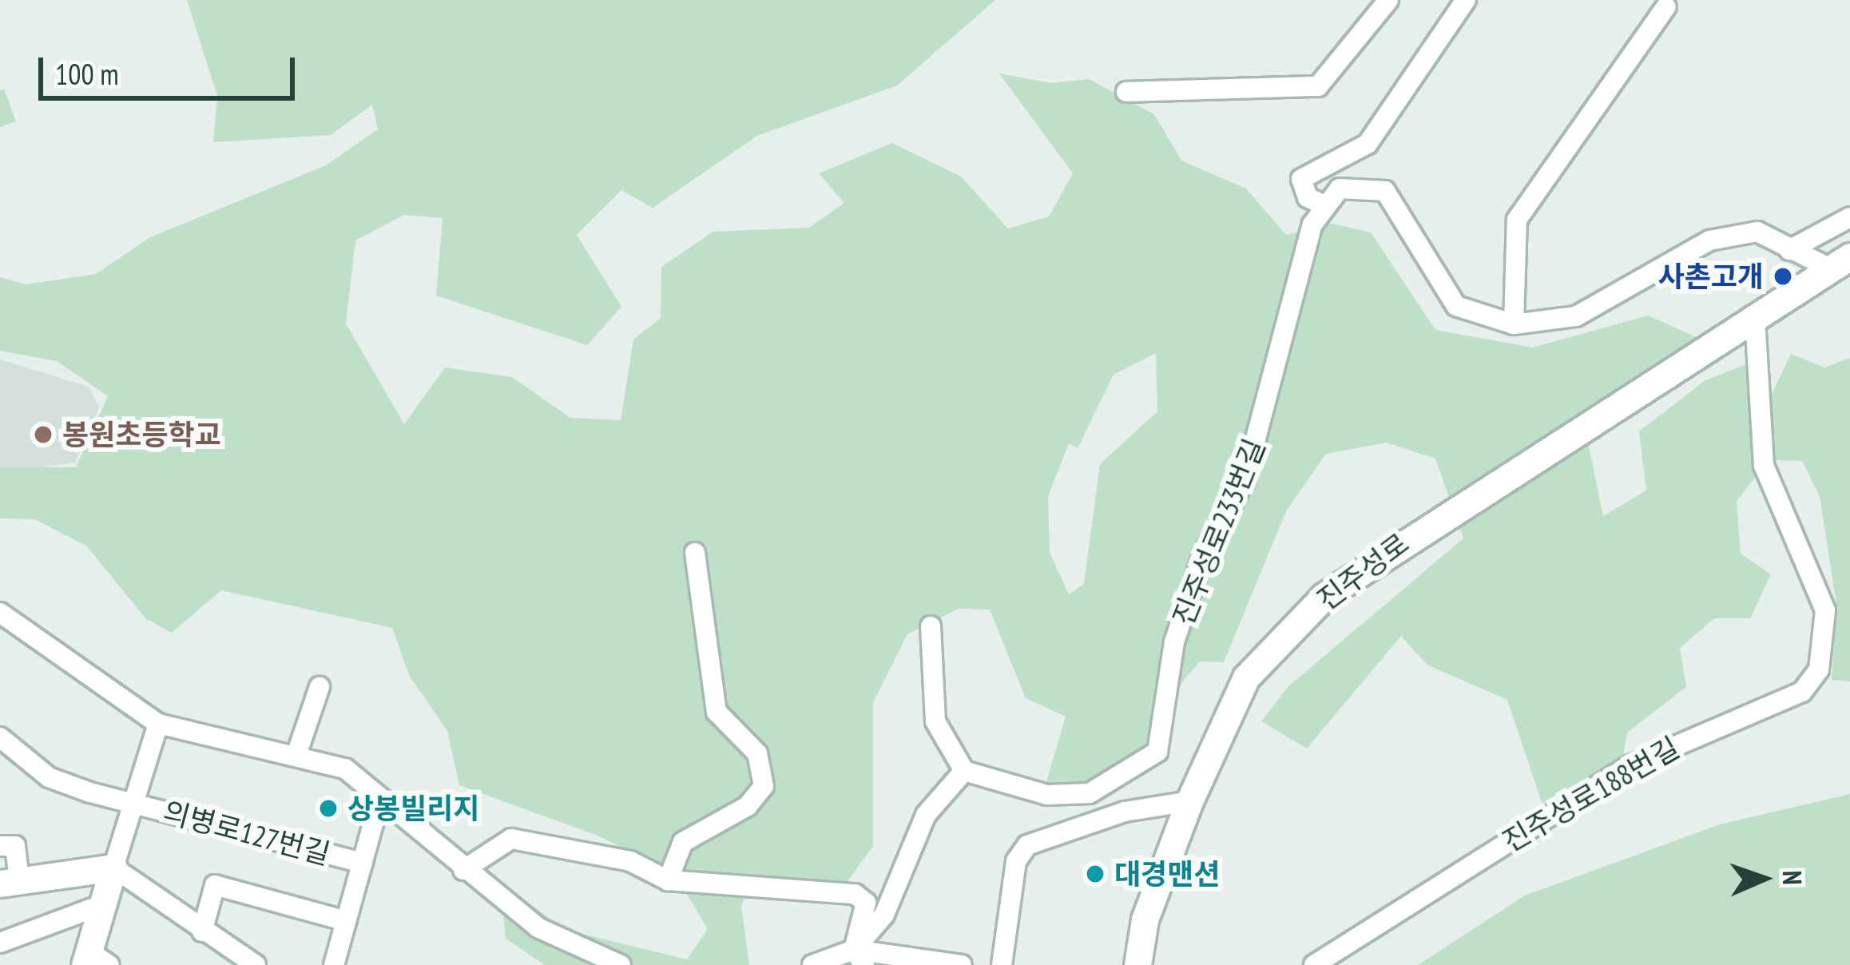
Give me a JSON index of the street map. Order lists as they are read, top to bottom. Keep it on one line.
{"streets":{"main road":["진주성로"],"street":["진주성로233번길","진주성로188번길","의병로127번길"]},"crossings":[["진주성로","진주성로188번길"]],"places":["사촌고개","봉원초등학교","상봉빌리지","대경맨션"],"scale_bar":"100 m","north":"right"}
